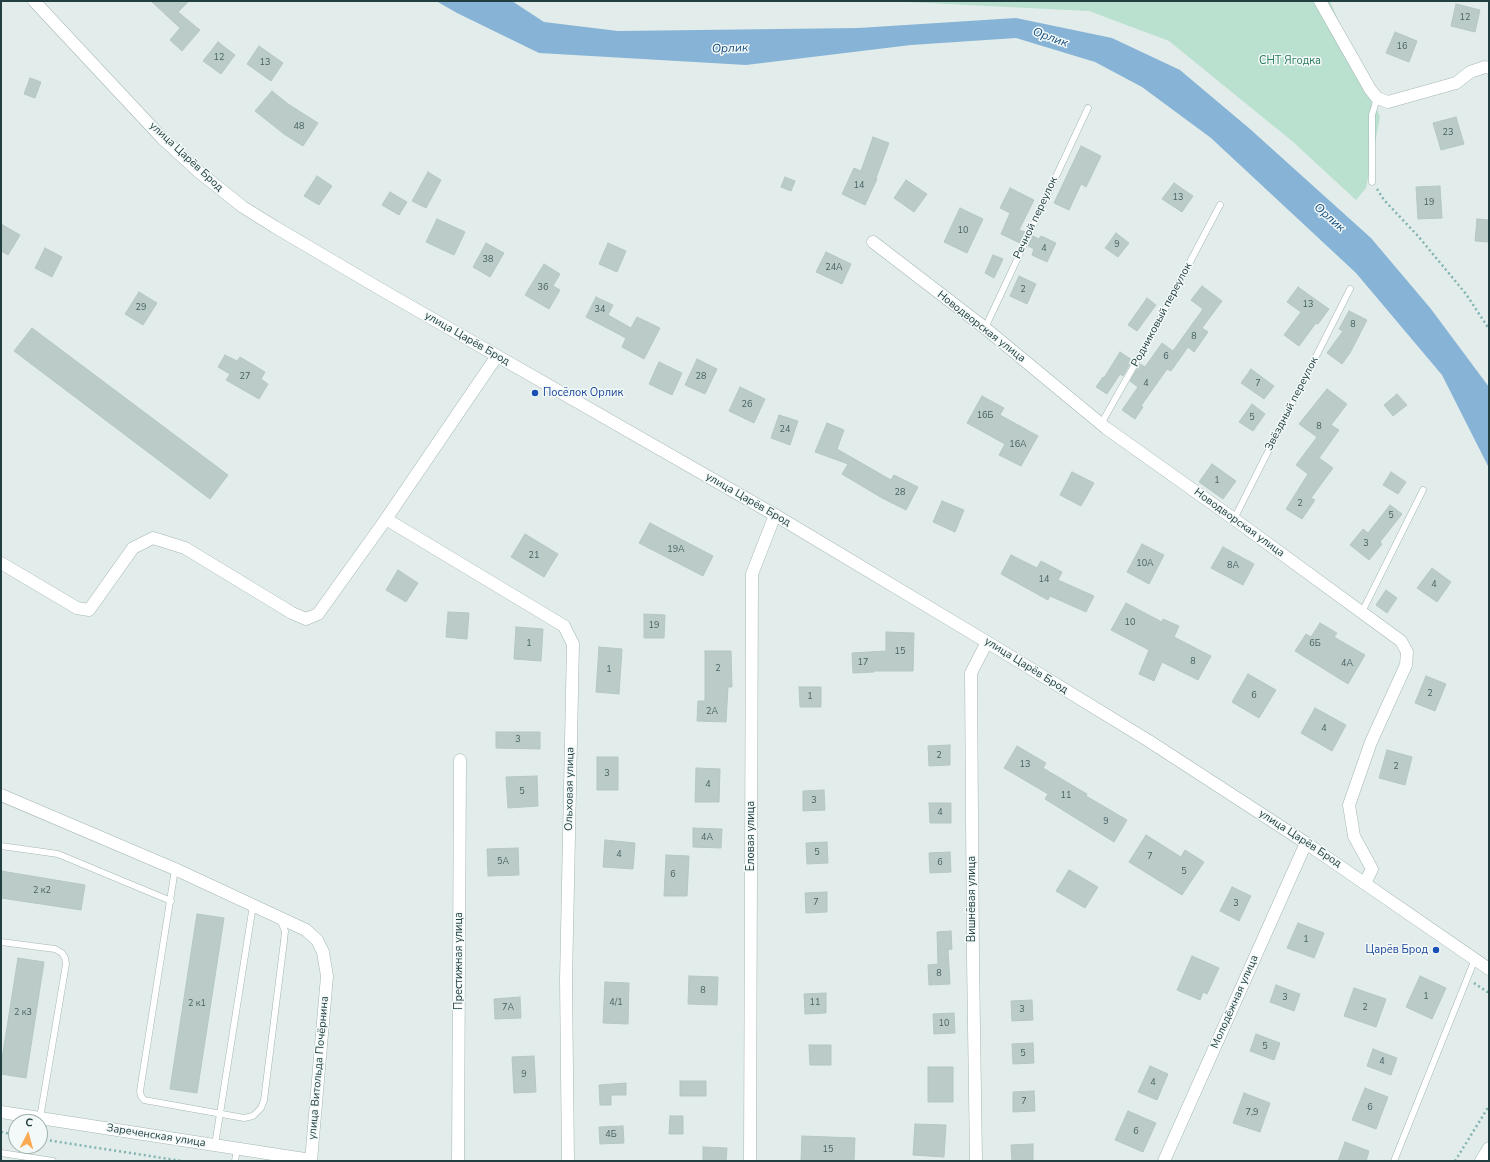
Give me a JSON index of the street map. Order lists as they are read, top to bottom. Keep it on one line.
{"streets":{"street":["улица Царёв Брод","Новодворская улица","Ольховая улица","Еловая улица","Вишнёвая улица","Престижная улица","Молодёжная улица","улица Витольда Почёрнина","Зареченская улица"],"lane":["Речной переулок","Родниковый переулок","Звёздный переулок"]},"crossings":[["улица Царёв Брод","Новодворская улица"],["улица Царёв Брод","Еловая улица"],["улица Царёв Брод","Вишнёвая улица"],["улица Царёв Брод","Молодёжная улица"],["Речной переулок","Новодворская улица"],["Родниковый переулок","Новодворская улица"],["Новодворская улица","Звёздный переулок"],["улица Витольда Почёрнина","Зареченская улица"]],"water":["Орлик"],"parks":["СНТ Ягодка"],"places":["Посёлок Орлик","Царёв Брод"],"house_numbers":["12","16","12","13","48","23","14","13","19","10","9","4","38","24А","36","2","13","29","34","8","8","6","27","28","4","7","26","16Б","5","8","24","16А","1","28","2","5","3","19А","21","10А","8А","14","4","10","19","1","6Б","15","8","17","4А","2","1","2","6","1","2А","4","3","2","13","2","3","4","5","11","3","4","9","4А","5","4","7","5А","6","5","6","2 к2","7","3","1","8","8","1","3","4/1","11","2 к1","7А","2","3","2 к3","10","5","5","4","9","4","7","6","7,9","6","4Б","15"],"north":"top"}
